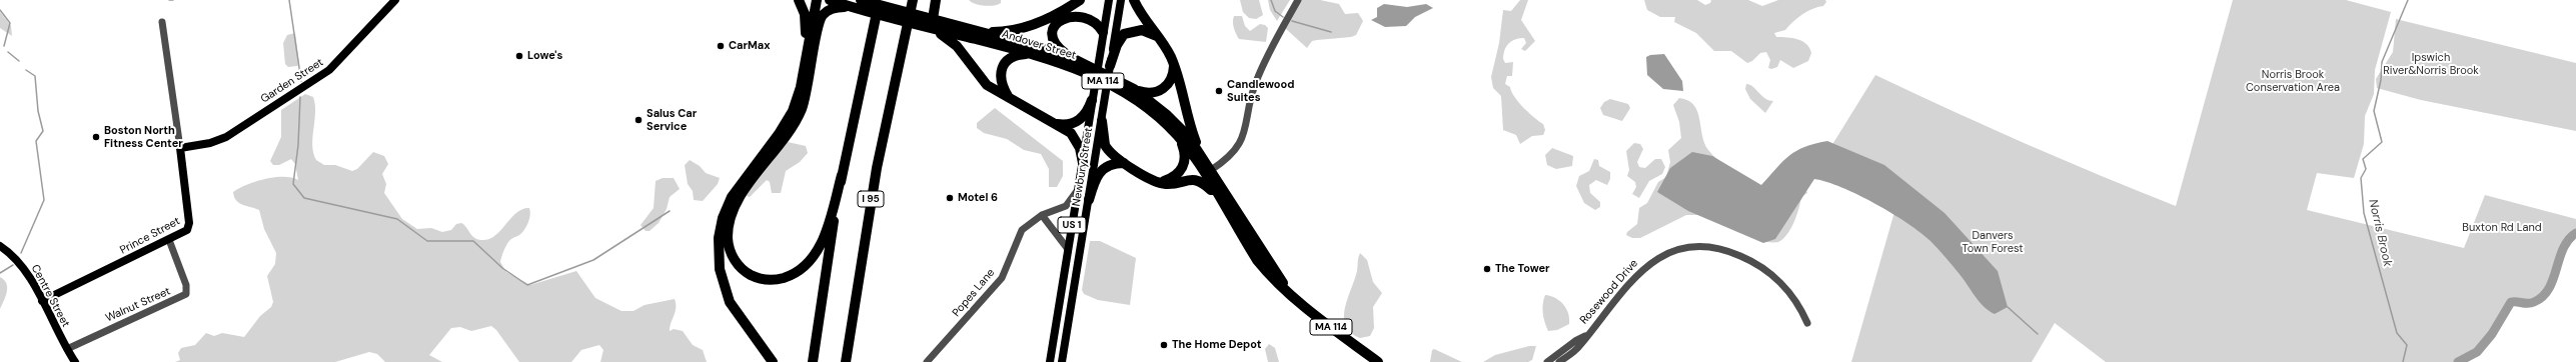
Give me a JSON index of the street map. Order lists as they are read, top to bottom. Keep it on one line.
{"streets":{"highway":["Andover Street","MA 114","I 95"],"main road":["Garden Street","Newbury Street","US 1","Prince Street","Centre Street"],"street":["Rosewood Drive","Popes Lane","Walnut Street"]},"crossings":[["Garden Street","Prince Street"],["Newbury Street","Popes Lane"],["Prince Street","Centre Street"],["Prince Street","Walnut Street"],["Centre Street","Walnut Street"]],"water":["Norris Brook"],"parks":["Ipswich River&Norris Brook","Norris Brook Conservation Area","Buxton Rd Land","Danvers Town Forest"],"places":["CarMax","Lowe's","Candlewood Suites","Salus Car Service","Boston North Fitness Center","Motel 6","The Tower","The Home Depot"]}
